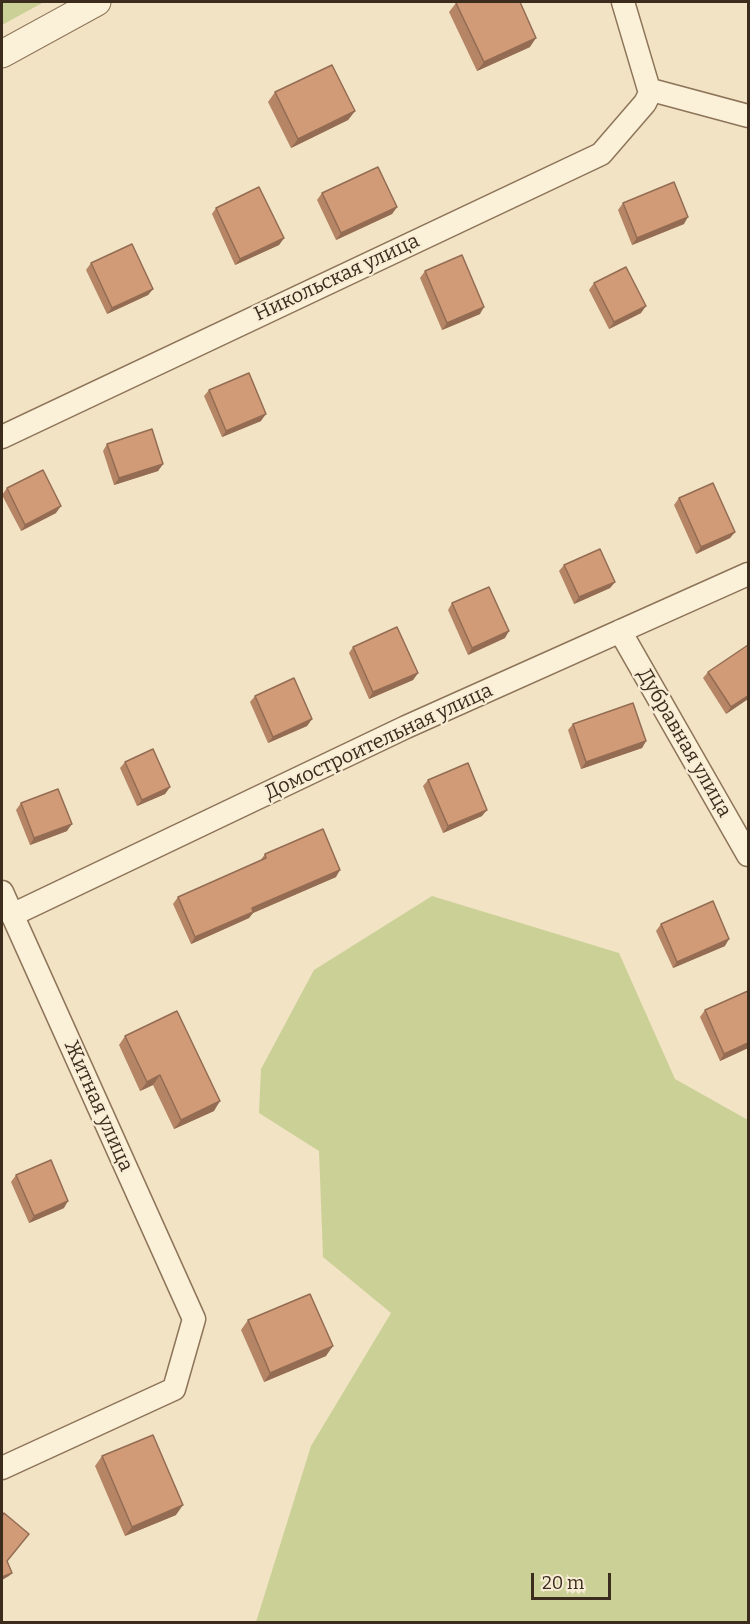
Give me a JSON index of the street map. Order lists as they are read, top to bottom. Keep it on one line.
{"streets":{"street":["Никольская улица","Домостроительная улица","Дубравная улица","Житная улица"]},"crossings":[["Домостроительная улица","Дубравная улица"],["Домостроительная улица","Житная улица"]],"scale_bar":"20 m"}
